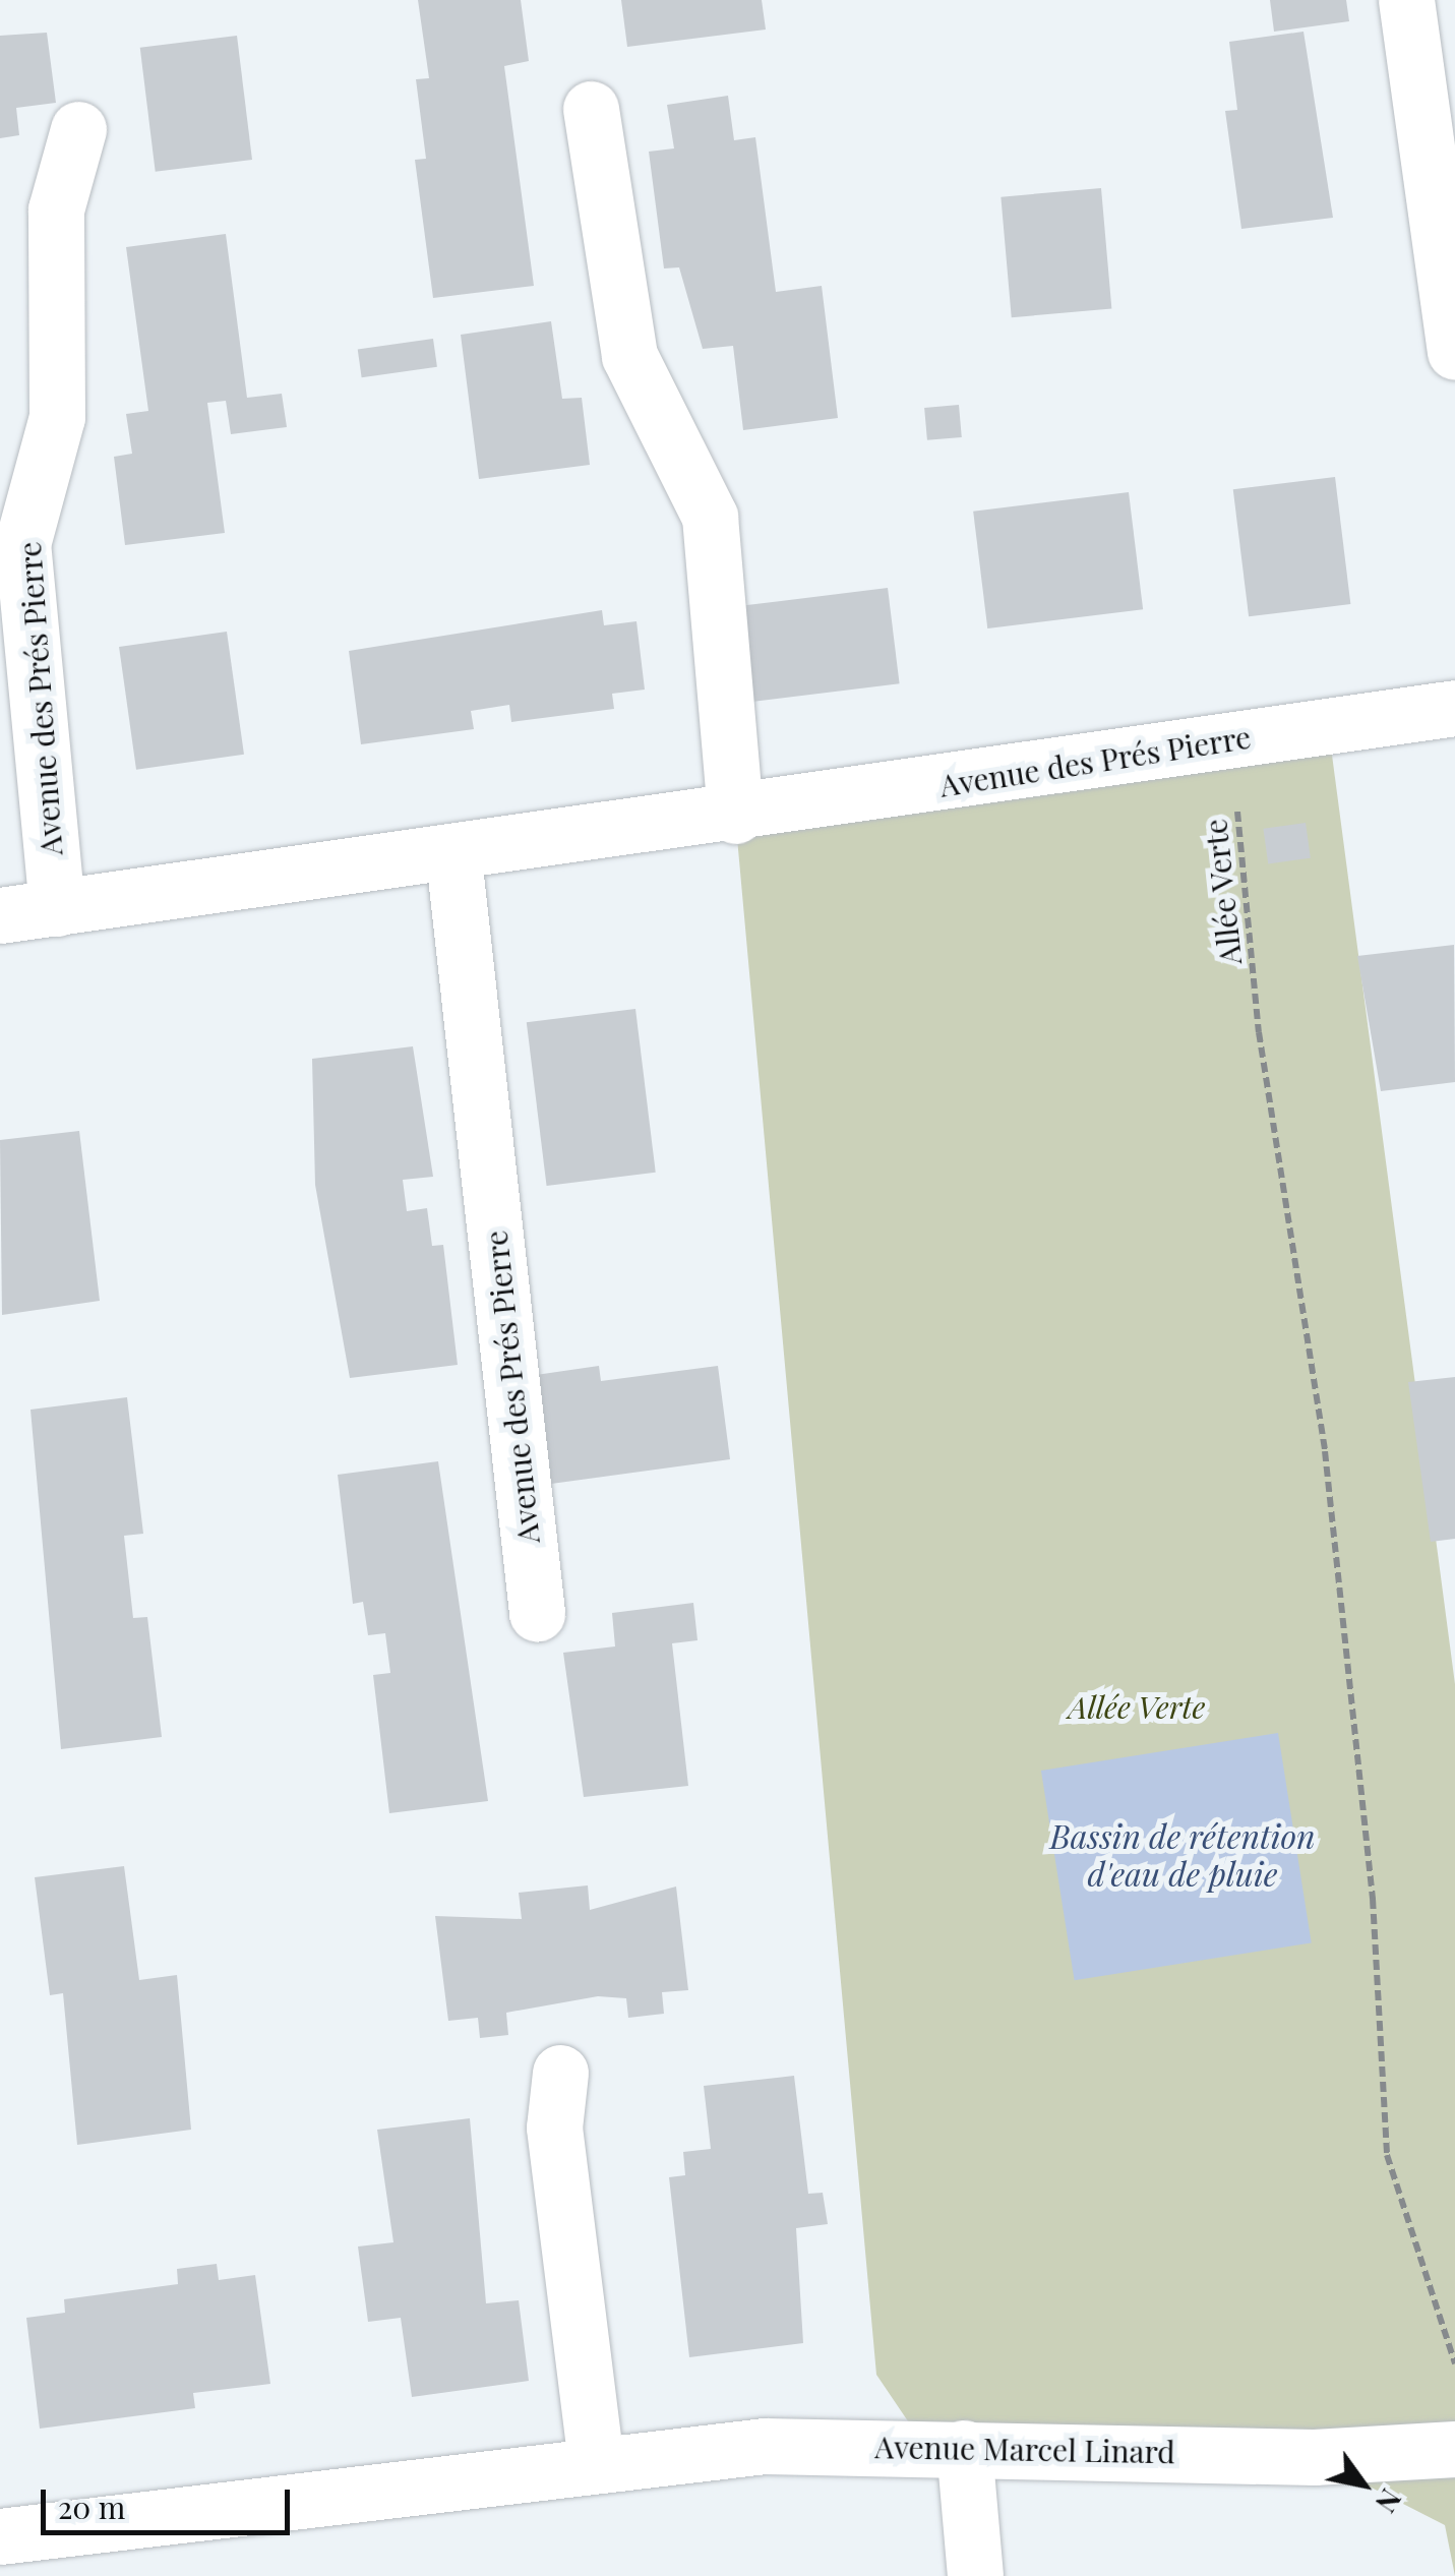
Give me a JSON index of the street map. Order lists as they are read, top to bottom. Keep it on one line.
{"streets":{"street":["Avenue des Prés Pierre","Avenue Marcel Linard"],"path":["Allée Verte"]},"crossings":[["Avenue des Prés Pierre","Allée Verte"]],"water":["Bassin de rétention d'eau de pluie"],"parks":["Allée Verte"],"scale_bar":"20 m","north":"bottom right"}
